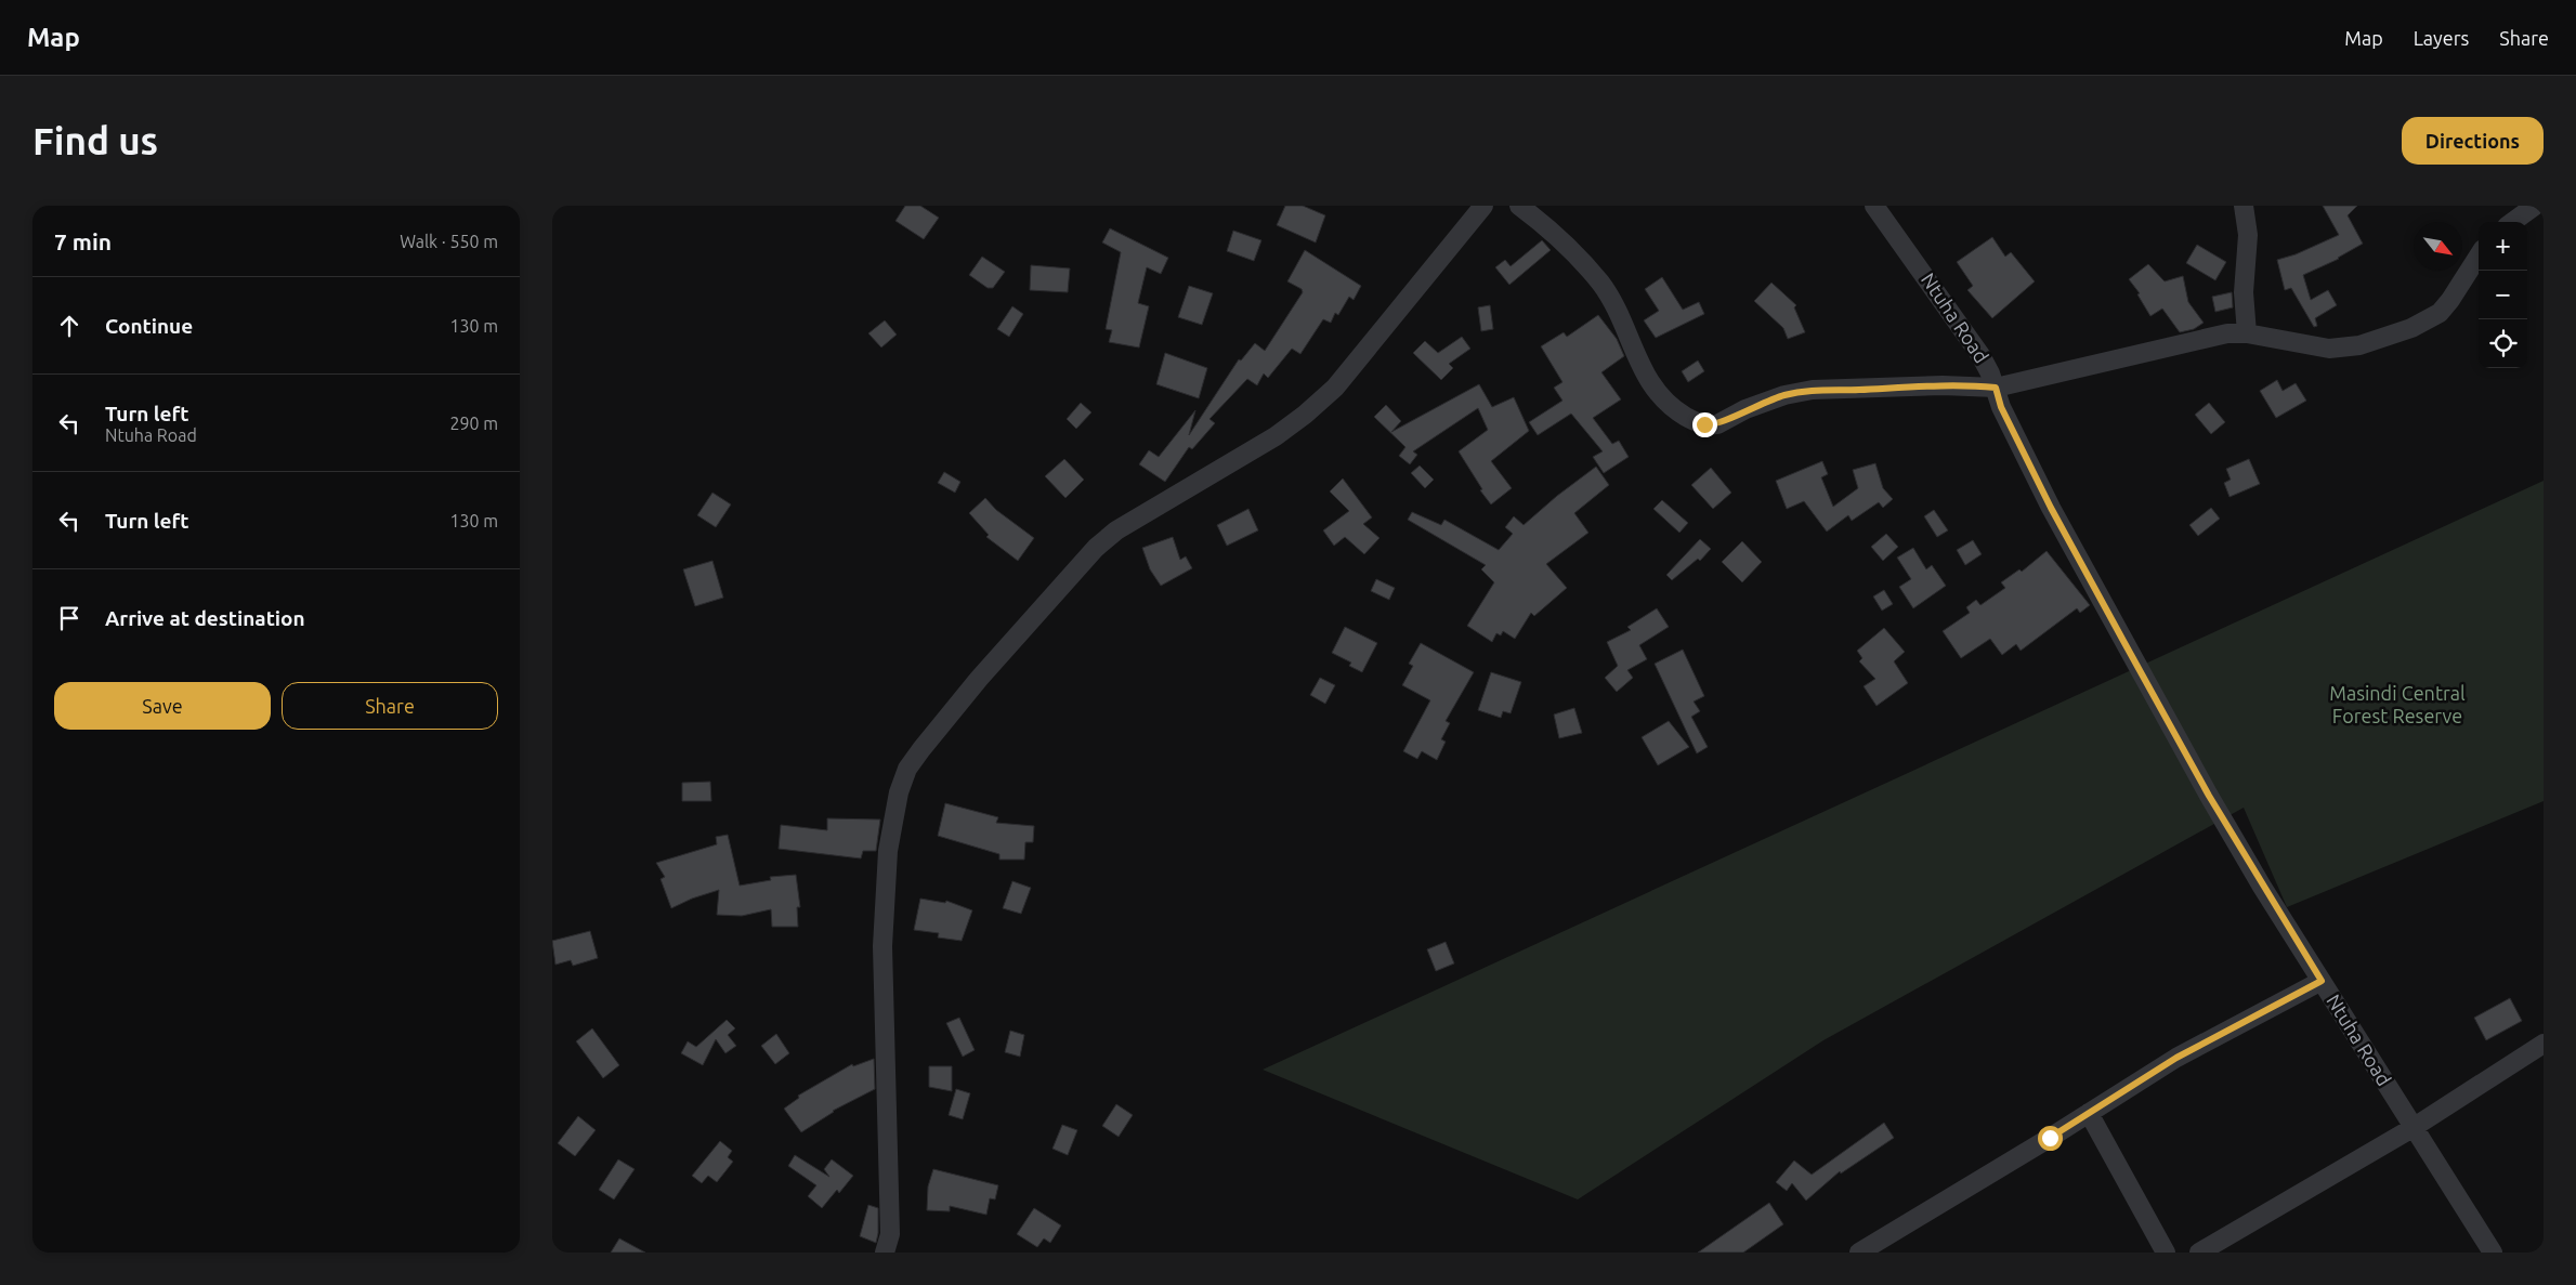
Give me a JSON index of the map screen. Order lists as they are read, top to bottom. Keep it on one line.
{"streets":{"street":["Ntuha Road"]},"parks":["Masindi Central Forest Reserve"],"north":"bottom right","page":{"header":"Map","nav":["Map","Layers","Share"],"buttons":["Directions",["Save","Share"]],"title":"Find us","heading":["7 min","Walk · 550 m"],"map_buttons":["+","−"],"list":[["Continue","130 m"],["Turn left","Ntuha Road","290 m"],["Turn left","130 m"],"Arrive at destination"]}}
